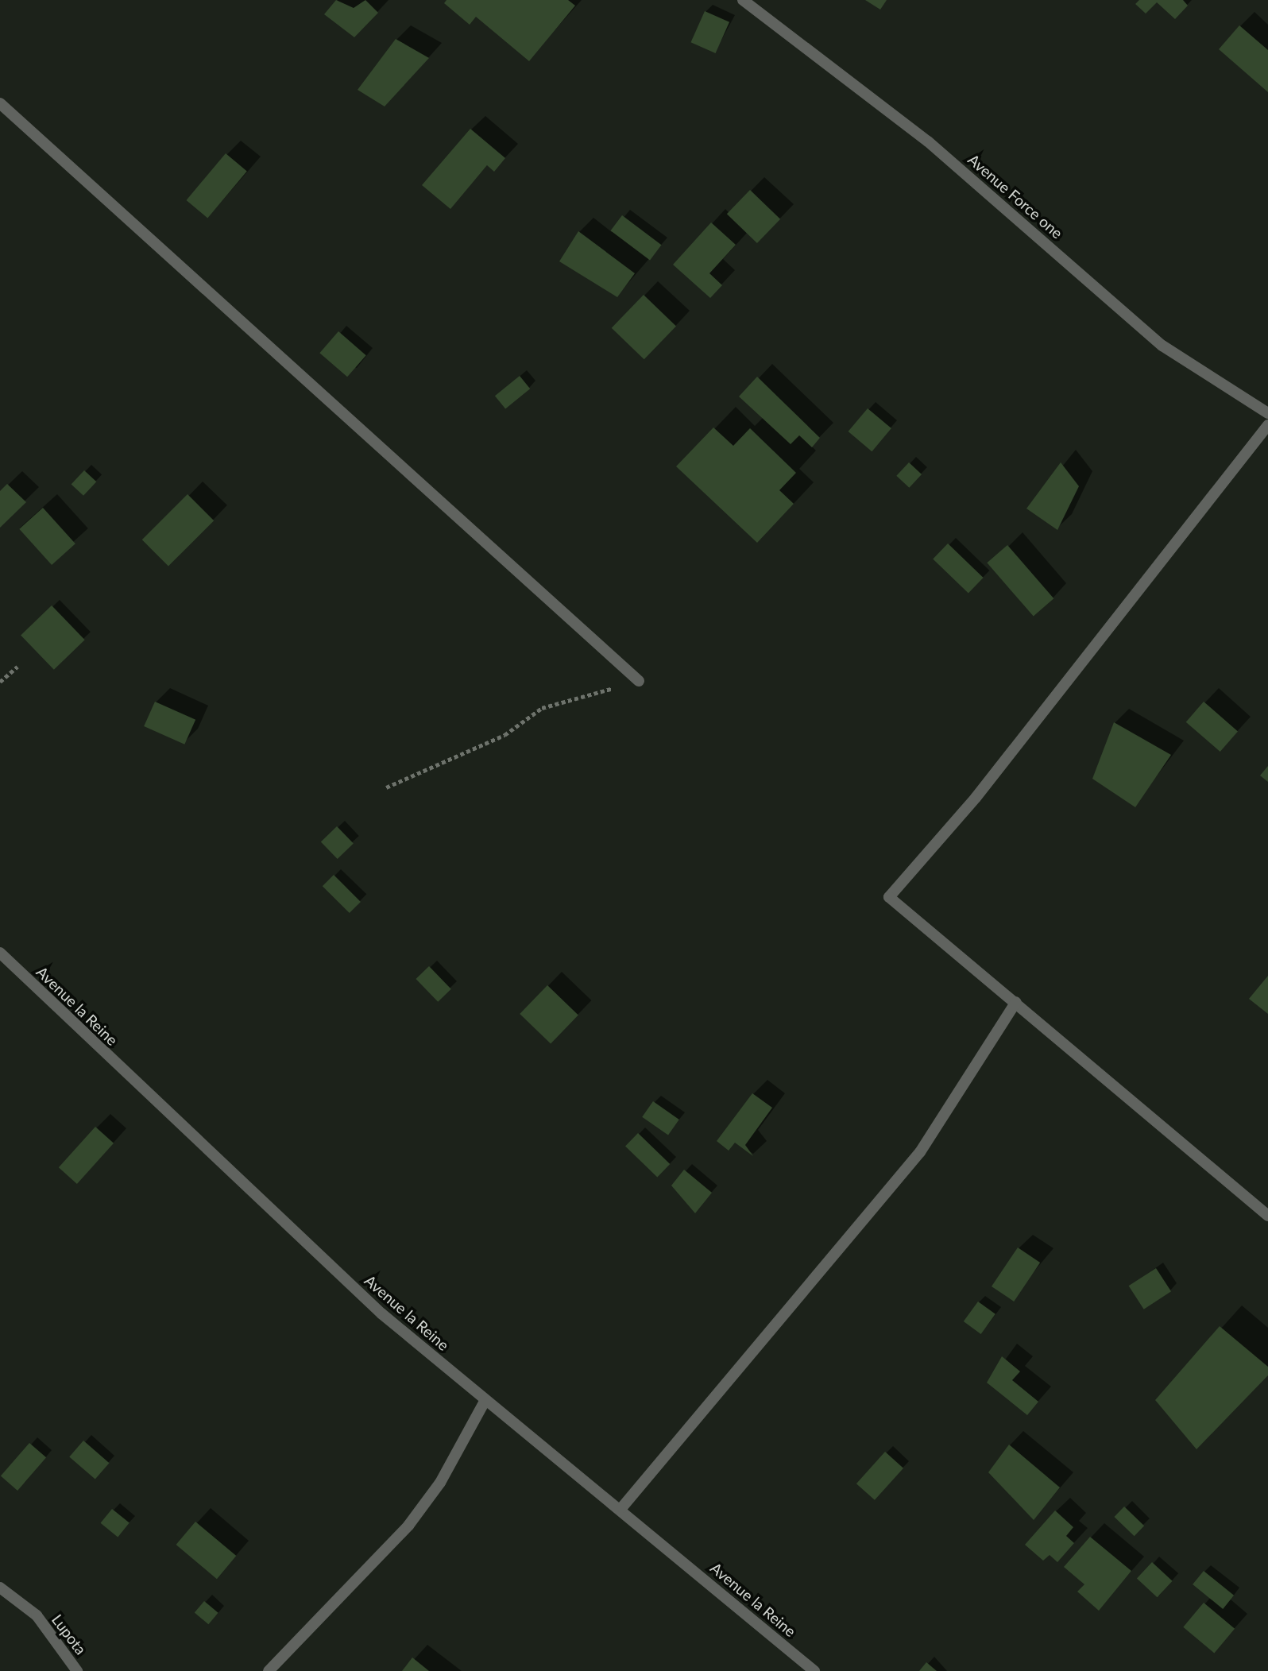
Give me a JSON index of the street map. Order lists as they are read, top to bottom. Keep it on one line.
{"streets":{"street":["Avenue Force one","Avenue la Reine","Lupota"]}}
